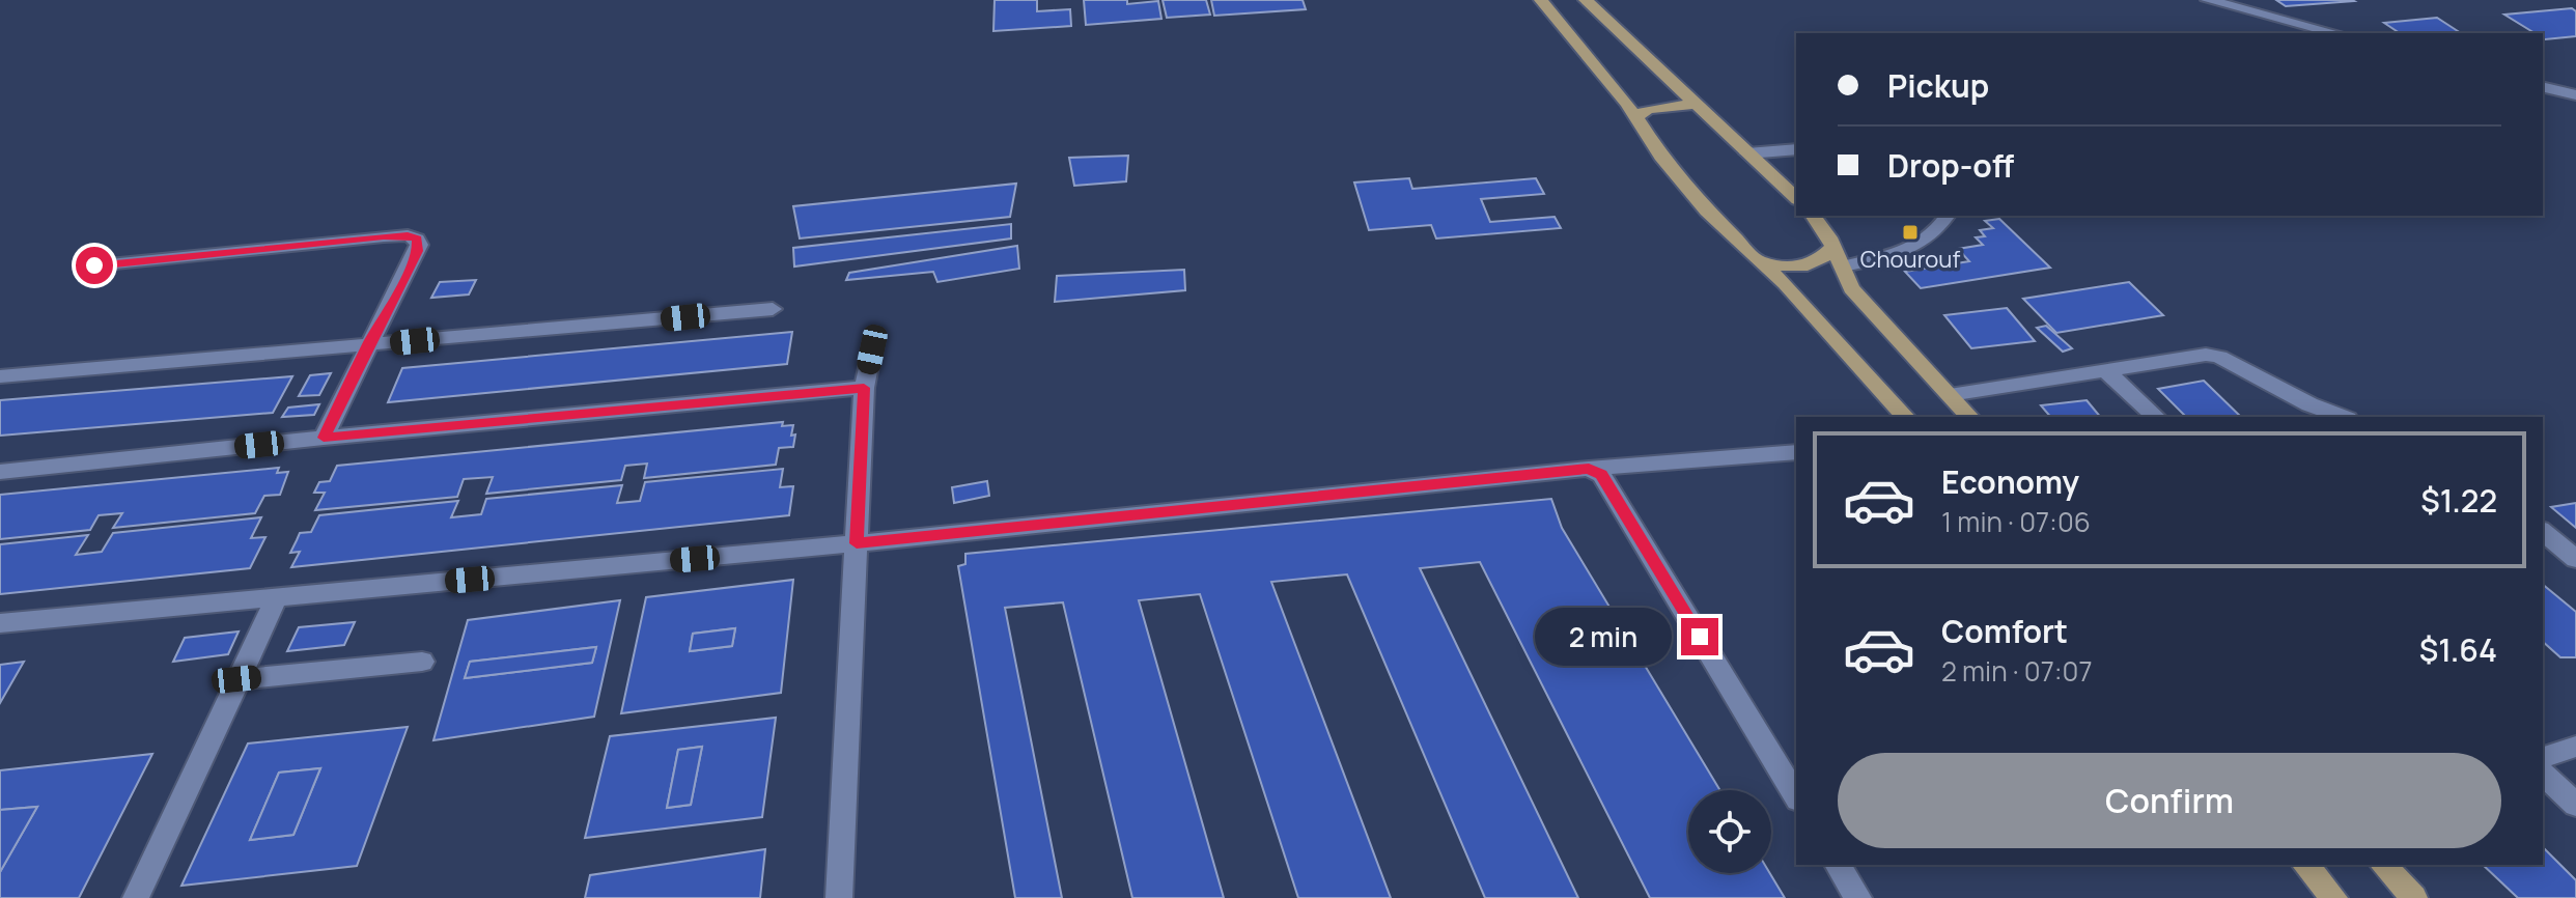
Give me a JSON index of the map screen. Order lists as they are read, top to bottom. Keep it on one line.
{"places":{"transit":["Chourouf"]},"page":{"banner":["Pickup","Drop-off"],"list":[{"name":"Economy","note":"1 min · 07:06","value":"$1.22"},{"name":"Comfort","note":"2 min · 07:07","value":"$1.64"}],"bubble":"2 min","buttons":"Confirm"}}
